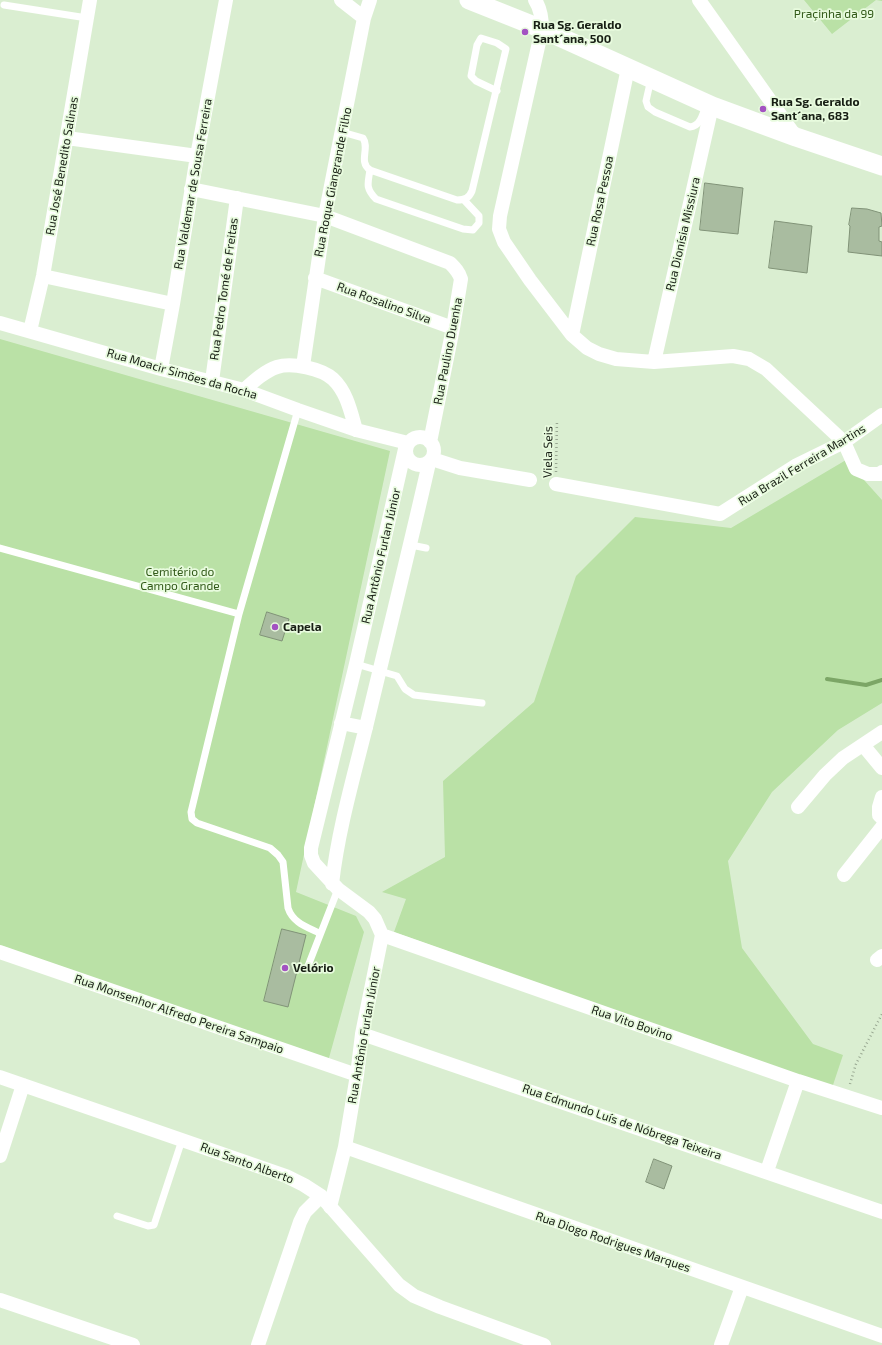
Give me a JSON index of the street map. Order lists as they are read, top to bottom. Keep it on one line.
{"streets":{"street":["Rua José Benedito Salinas","Rua Roque Giangrande Filho","Rua Valdemar de Sousa Ferreira","Rua Rosa Pessoa","Rua Dionísia Missiura","Rua Pedro Tomé de Freitas","Rua Rosalino Silva","Rua Paulino Duenha","Rua Moacir Simões da Rocha","Rua Brazil Ferreira Martins","Rua Antônio Furlan Júnior","Rua Monsenhor Alfredo Pereira Sampaio","Rua Vito Bovino","Rua Edmundo Luís de Nóbrega Teixeira","Rua Santo Alberto","Rua Diogo Rodrigues Marques"],"path":["Viela Seis"]},"crossings":[["Rua José Benedito Salinas","Rua Moacir Simões da Rocha"],["Rua Roque Giangrande Filho","Rua Rosalino Silva"],["Rua Roque Giangrande Filho","Rua Paulino Duenha"],["Rua Valdemar de Sousa Ferreira","Rua Moacir Simões da Rocha"],["Rua Pedro Tomé de Freitas","Rua Moacir Simões da Rocha"],["Rua Rosalino Silva","Rua Paulino Duenha"],["Rua Paulino Duenha","Rua Moacir Simões da Rocha"],["Rua Paulino Duenha","Rua Antônio Furlan Júnior"],["Rua Moacir Simões da Rocha","Rua Antônio Furlan Júnior"],["Viela Seis","Rua Brazil Ferreira Martins"],["Rua Antônio Furlan Júnior","Rua Monsenhor Alfredo Pereira Sampaio"],["Rua Antônio Furlan Júnior","Rua Vito Bovino"],["Rua Antônio Furlan Júnior","Rua Edmundo Luís de Nóbrega Teixeira"],["Rua Antônio Furlan Júnior","Rua Santo Alberto"],["Rua Antônio Furlan Júnior","Rua Diogo Rodrigues Marques"]],"parks":["Praçinha da 99","Cemitério do Campo Grande"],"places":["Rua Sg. Geraldo Sant´ana, 500","Rua Sg. Geraldo Sant´ana, 683","Capela","Velório"]}
